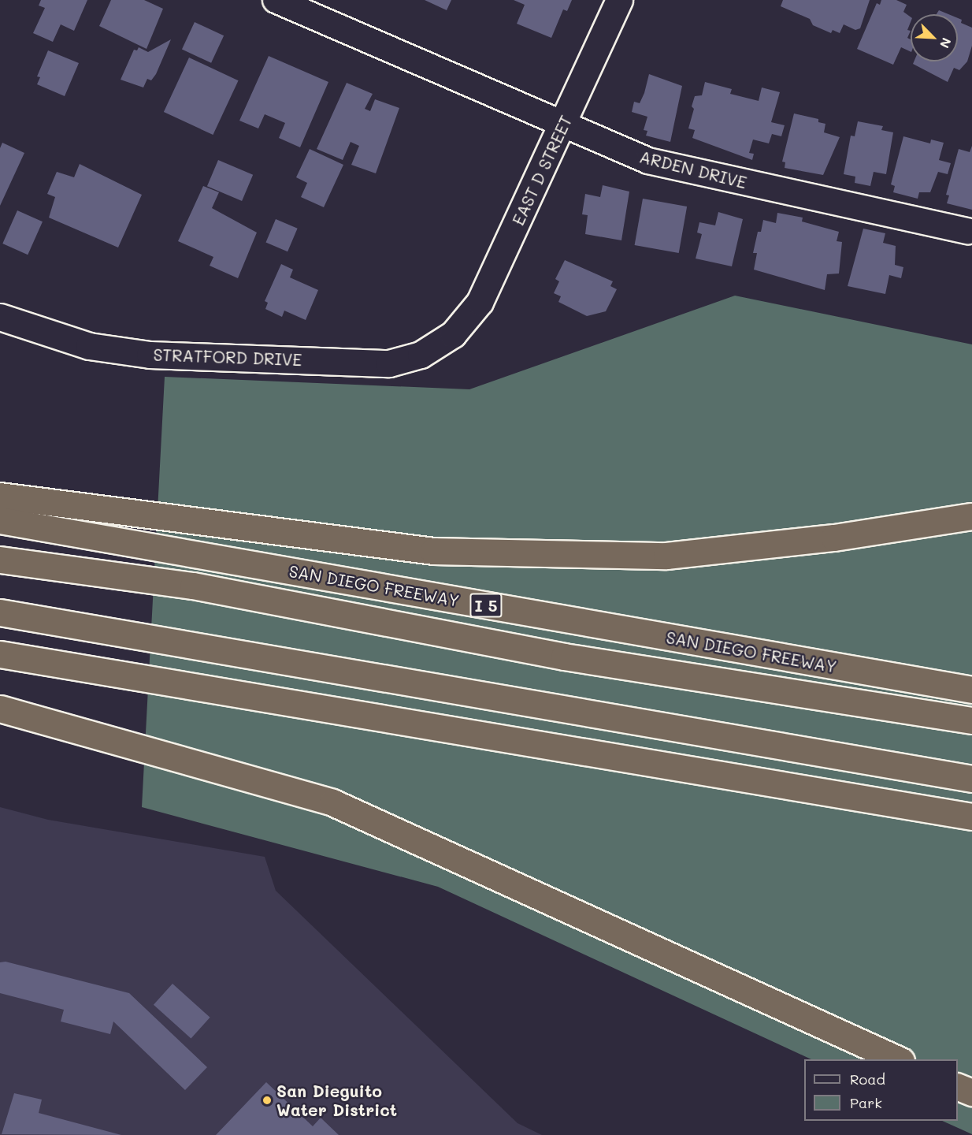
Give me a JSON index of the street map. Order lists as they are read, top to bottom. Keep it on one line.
{"streets":{"highway":["SAN DIEGO FREEWAY","I 5"],"street":["ARDEN DRIVE","EAST D STREET","STRATFORD DRIVE"]},"crossings":[["ARDEN DRIVE","EAST D STREET"],["EAST D STREET","STRATFORD DRIVE"]],"places":["San Dieguito Water District"],"legend":["Road","Park"],"north":"bottom right"}
